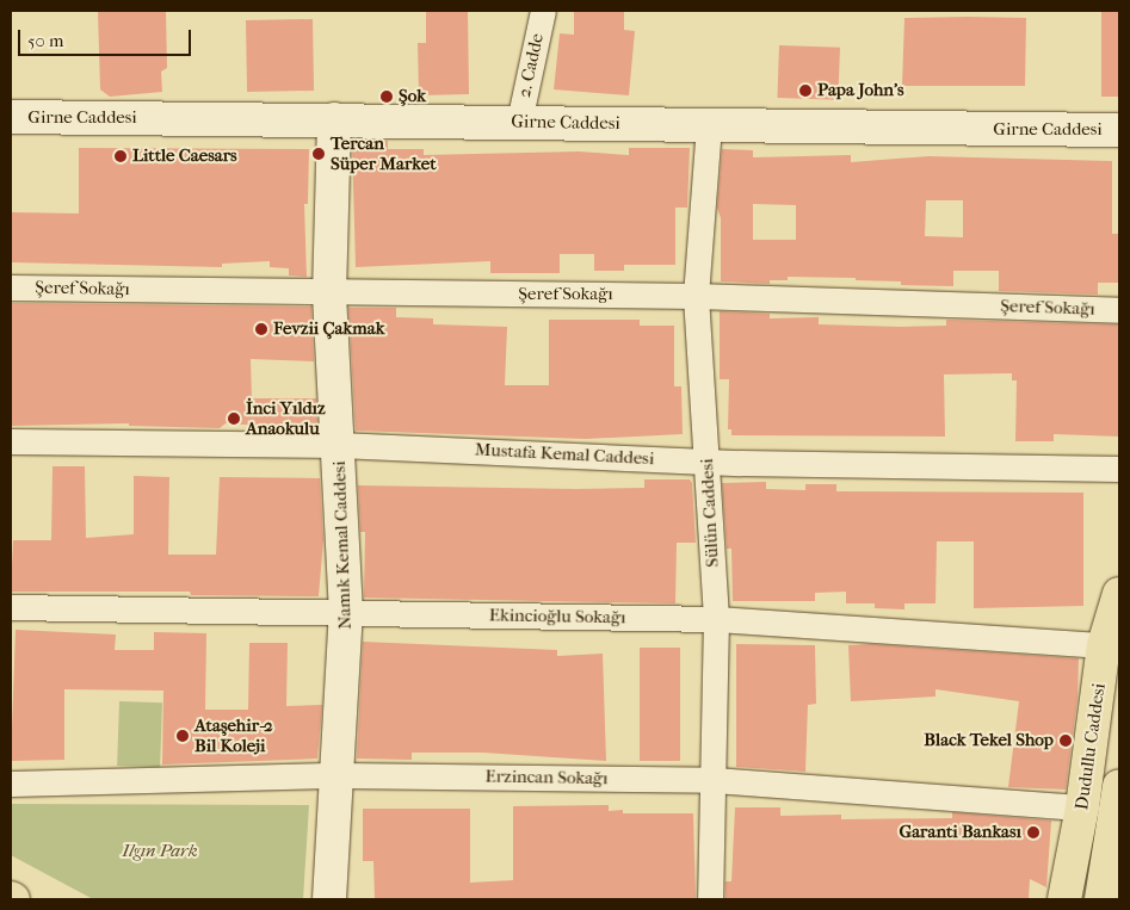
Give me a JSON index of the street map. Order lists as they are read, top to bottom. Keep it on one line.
{"streets":{"main road":["Dudullu Caddesi"],"street":["2. Cadde","Girne Caddesi","Şeref Sokağı","Mustafa Kemal Caddesi","Sülün Caddesi","Namık Kemal Caddesi","Ekincioğlu Sokağı","Erzincan Sokağı"]},"crossings":[["2. Cadde","Girne Caddesi"],["Girne Caddesi","Sülün Caddesi"],["Girne Caddesi","Namık Kemal Caddesi"],["Şeref Sokağı","Sülün Caddesi"],["Şeref Sokağı","Namık Kemal Caddesi"],["Mustafa Kemal Caddesi","Sülün Caddesi"],["Mustafa Kemal Caddesi","Namık Kemal Caddesi"],["Sülün Caddesi","Ekincioğlu Sokağı"],["Sülün Caddesi","Erzincan Sokağı"],["Namık Kemal Caddesi","Ekincioğlu Sokağı"],["Namık Kemal Caddesi","Erzincan Sokağı"],["Ekincioğlu Sokağı","Dudullu Caddesi"],["Dudullu Caddesi","Erzincan Sokağı"]],"parks":["Ilgın Park"],"places":["Papa John's","Şok","Tercan Süper Market","Little Caesars","Fevzii Çakmak","İnci Yıldız Anaokulu","Ataşehir-2 Bil Koleji","Black Tekel Shop","Garanti Bankası"],"scale_bar":"50 m"}
